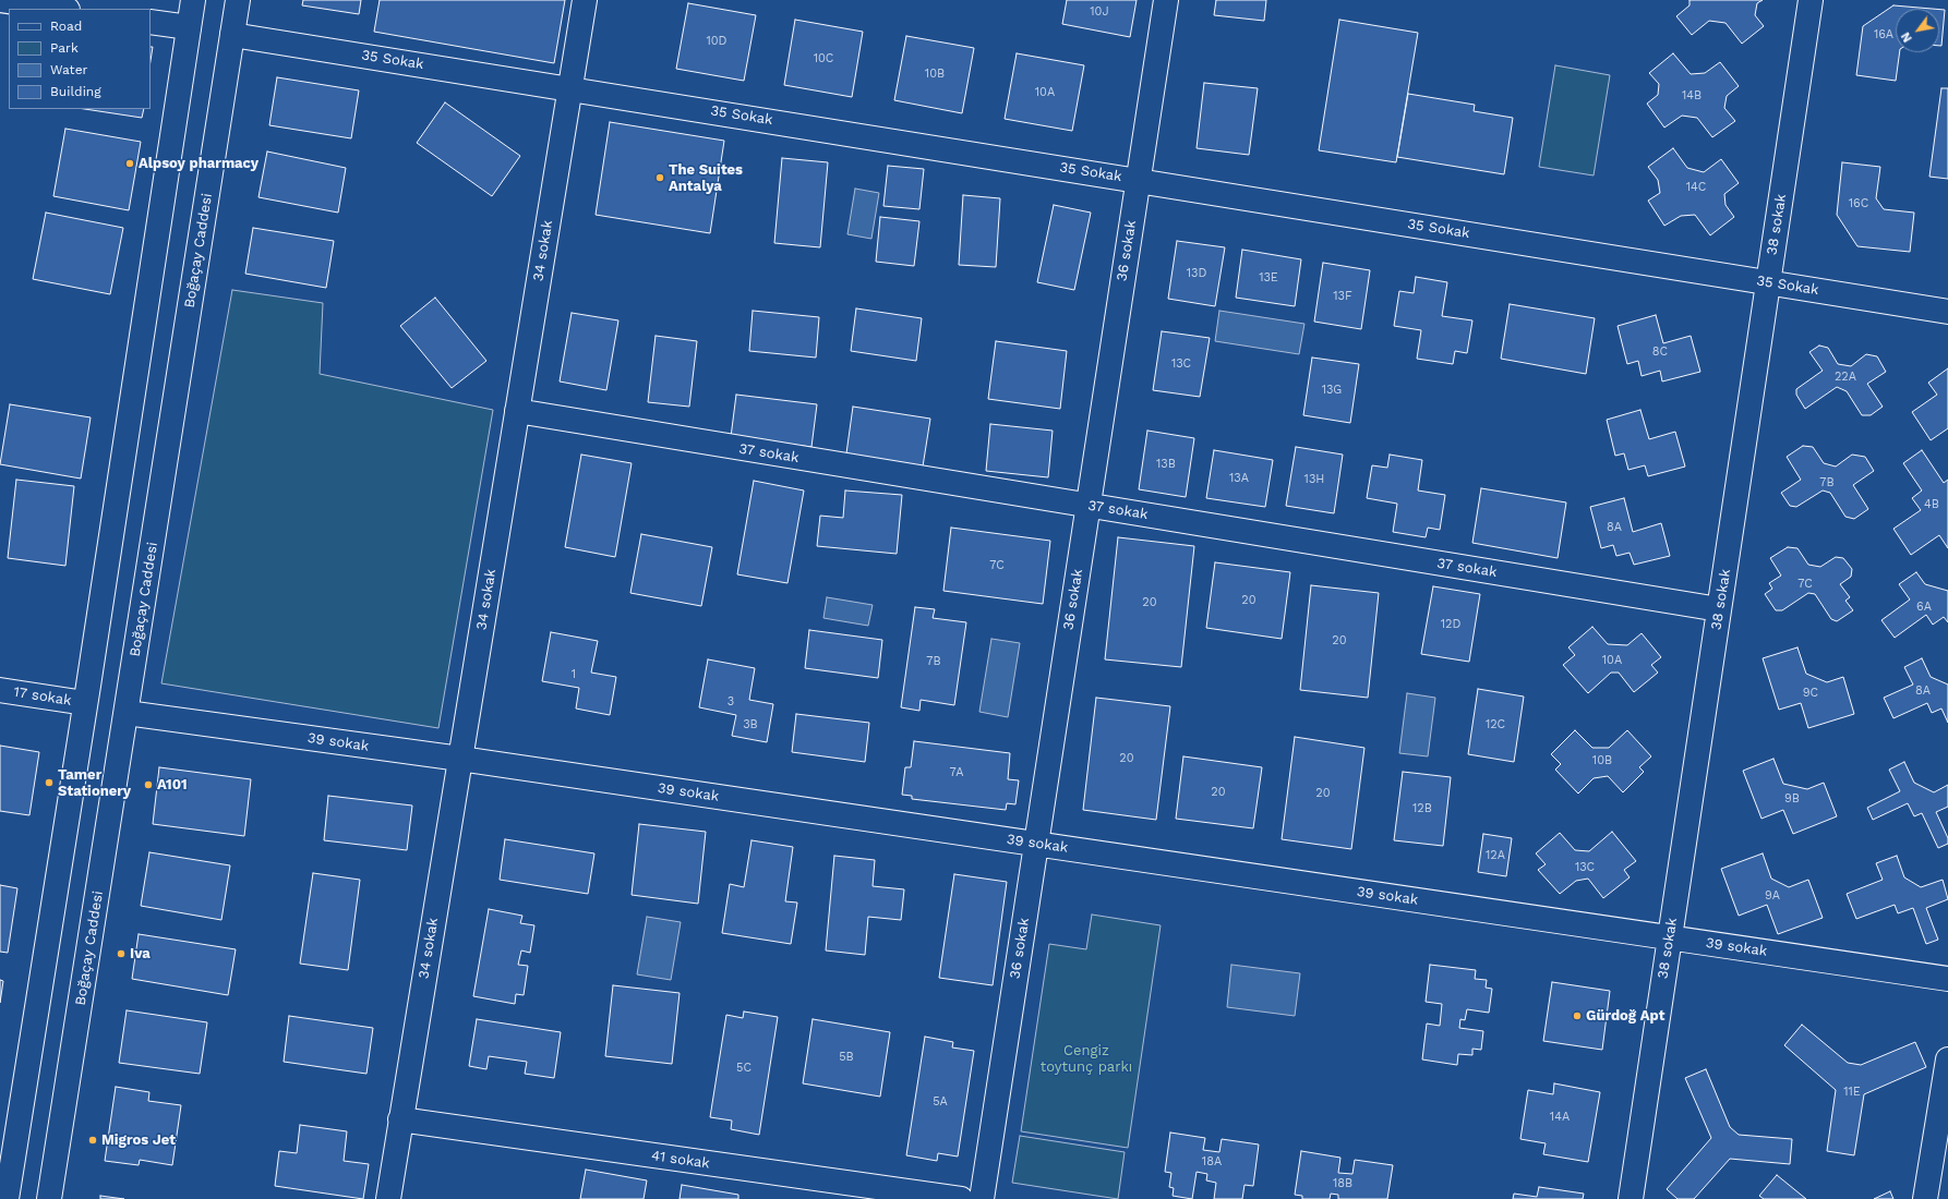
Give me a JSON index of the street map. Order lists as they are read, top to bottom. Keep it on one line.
{"streets":{"street":["35 Sokak","38 sokak","Boğaçay Caddesi","34 sokak","36 sokak","37 sokak","17 sokak","39 sokak","41 sokak"]},"crossings":[["35 Sokak","38 sokak"],["35 Sokak","Boğaçay Caddesi"],["35 Sokak","34 sokak"],["35 Sokak","36 sokak"],["38 sokak","37 sokak"],["38 sokak","39 sokak"],["Boğaçay Caddesi","39 sokak"],["34 sokak","37 sokak"],["34 sokak","39 sokak"],["34 sokak","41 sokak"],["36 sokak","37 sokak"],["36 sokak","39 sokak"]],"parks":["Cengiz toytunç parkı"],"places":["Alpsoy pharmacy","The Suites Antalya","Tamer Stationery","A101","Iva","Gürdoğ Apt","Migros Jet"],"house_numbers":["10J","16A","10D","10C","10B","10A","14B","14C","16C","13D","13E","13F","8C","13C","22A","13G","13B","13A","13H","7B","4B","8A","7C","7C","20","20","6A","12D","20","10A","7B","1","8A","9C","3","3B","12C","20","10B","7A","20","20","9B","12B","12A","13C","9A","5B","5C","11E","5A","14A","18A","18B"],"legend":["Road","Park","Water","Building"],"north":"bottom left"}
